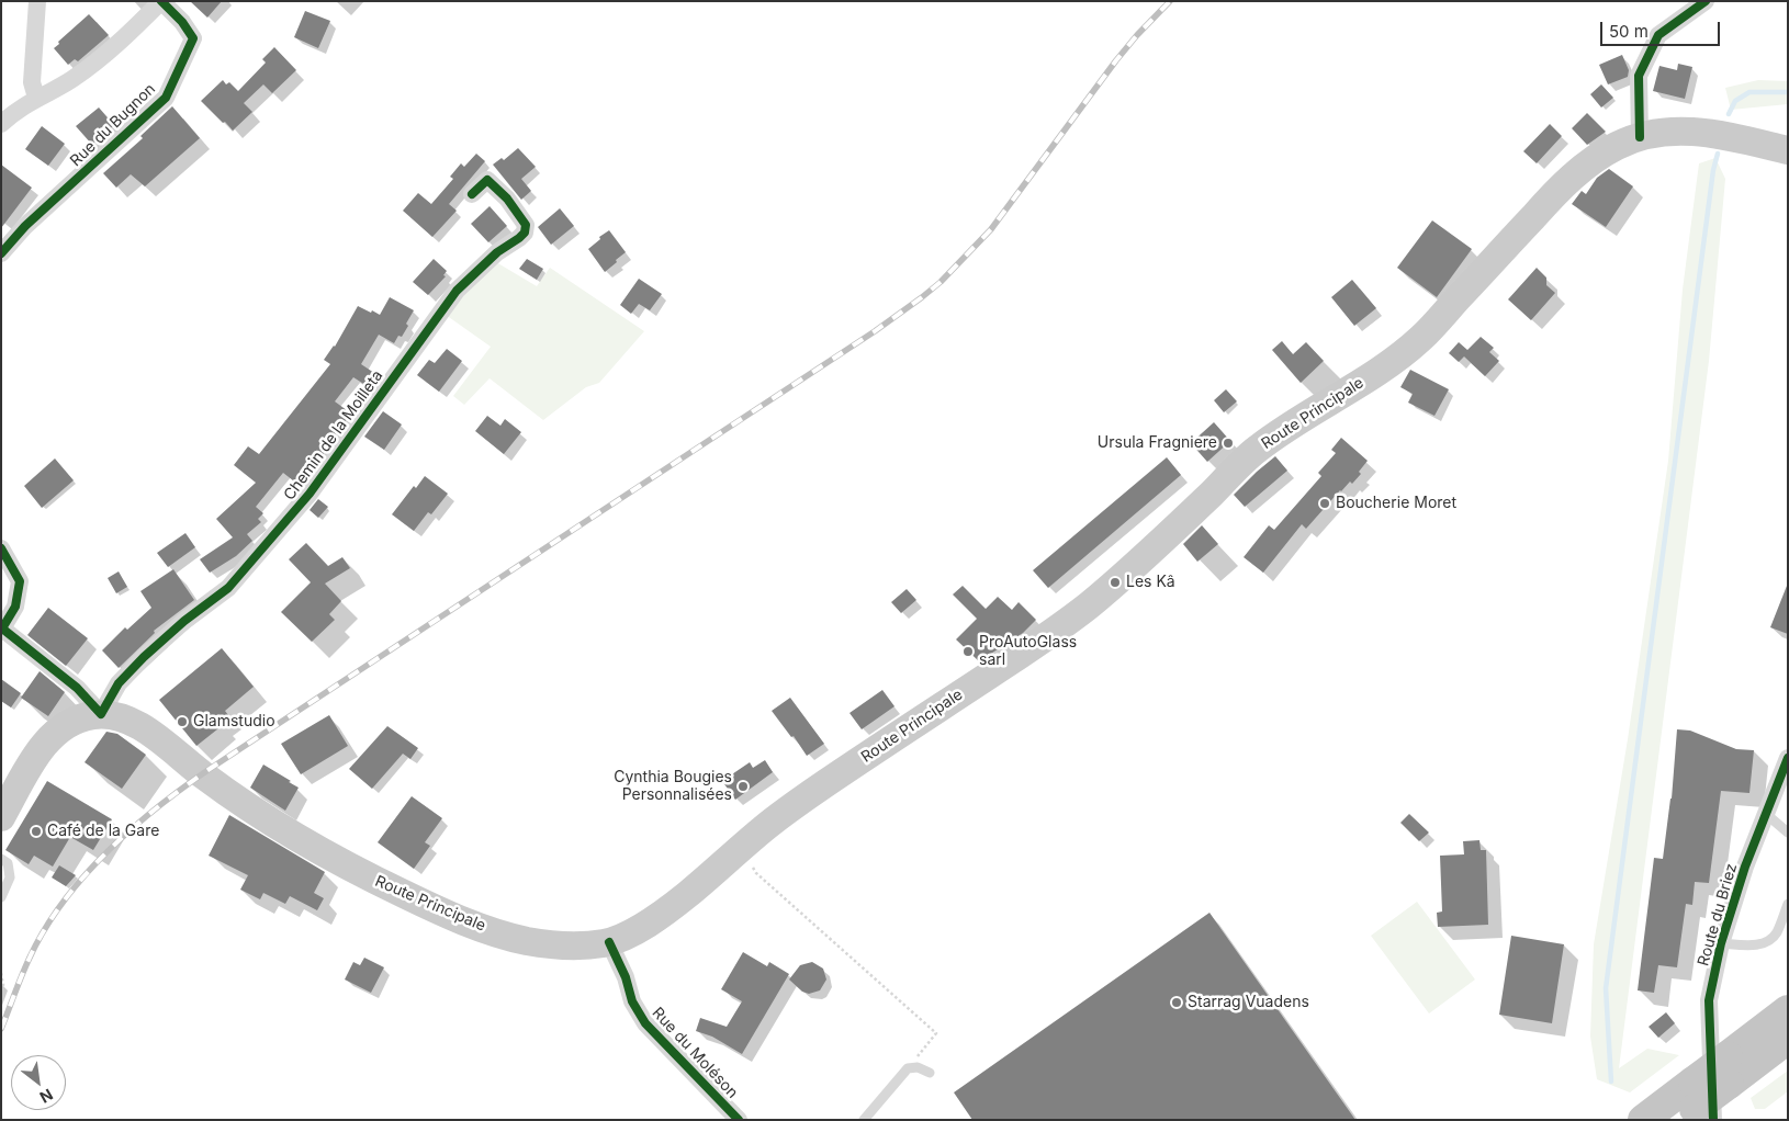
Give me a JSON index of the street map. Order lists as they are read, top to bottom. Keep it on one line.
{"streets":{"main road":["Route Principale"],"street":["Rue du Bugnon","Chemin de la Moilleta","Route du Briez","Rue du Moléson"]},"crossings":[["Route Principale","Chemin de la Moilleta"],["Route Principale","Rue du Moléson"]],"places":["Ursula Fragniere","Boucherie Moret","Les Kâ","ProAutoGlass sarl","Glamstudio","Cynthia Bougies Personnalisées","Café de la Gare","Starrag Vuadens"],"scale_bar":"50 m","north":"bottom right"}
